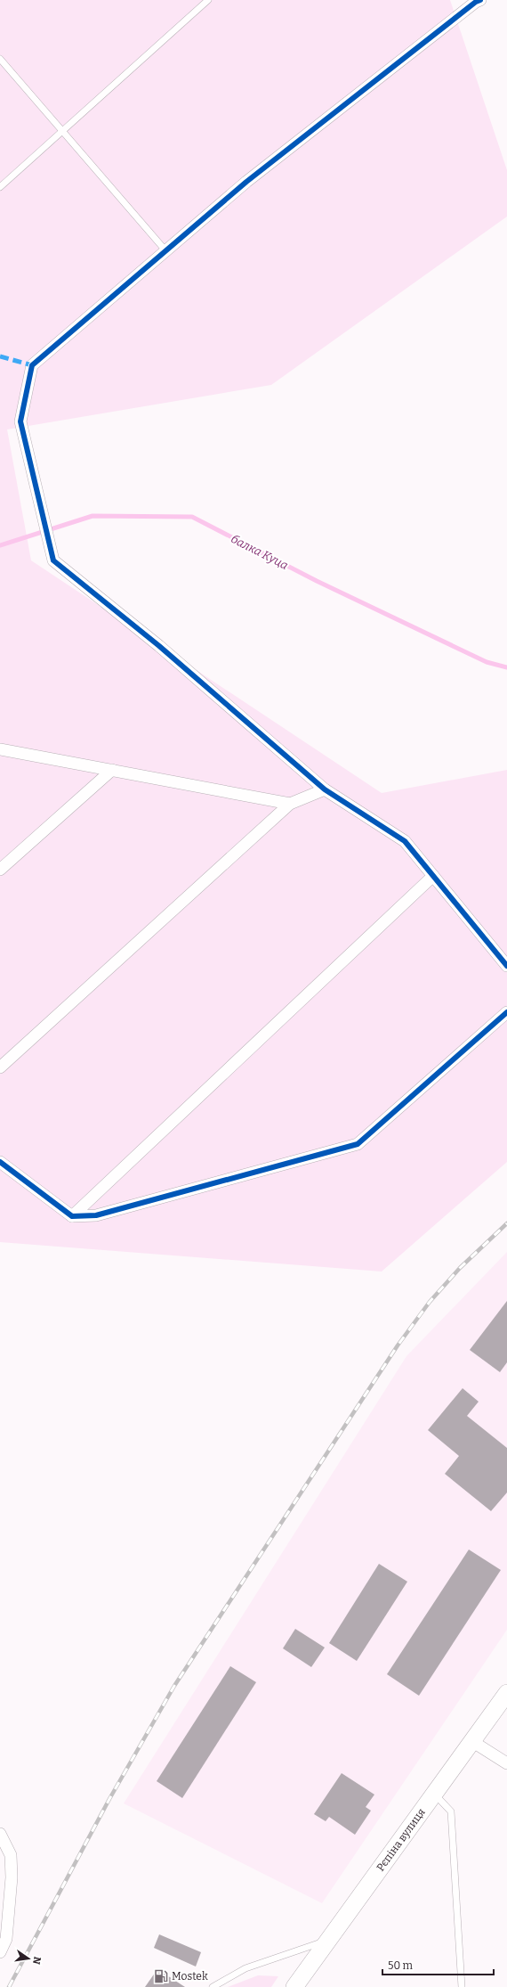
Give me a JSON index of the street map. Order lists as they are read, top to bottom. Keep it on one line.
{"streets":{"street":["Рєпіна вулиця"]},"water":["балка Куца"],"places":{"fuel station":["Mostek"]},"scale_bar":"50 m","north":"right"}
